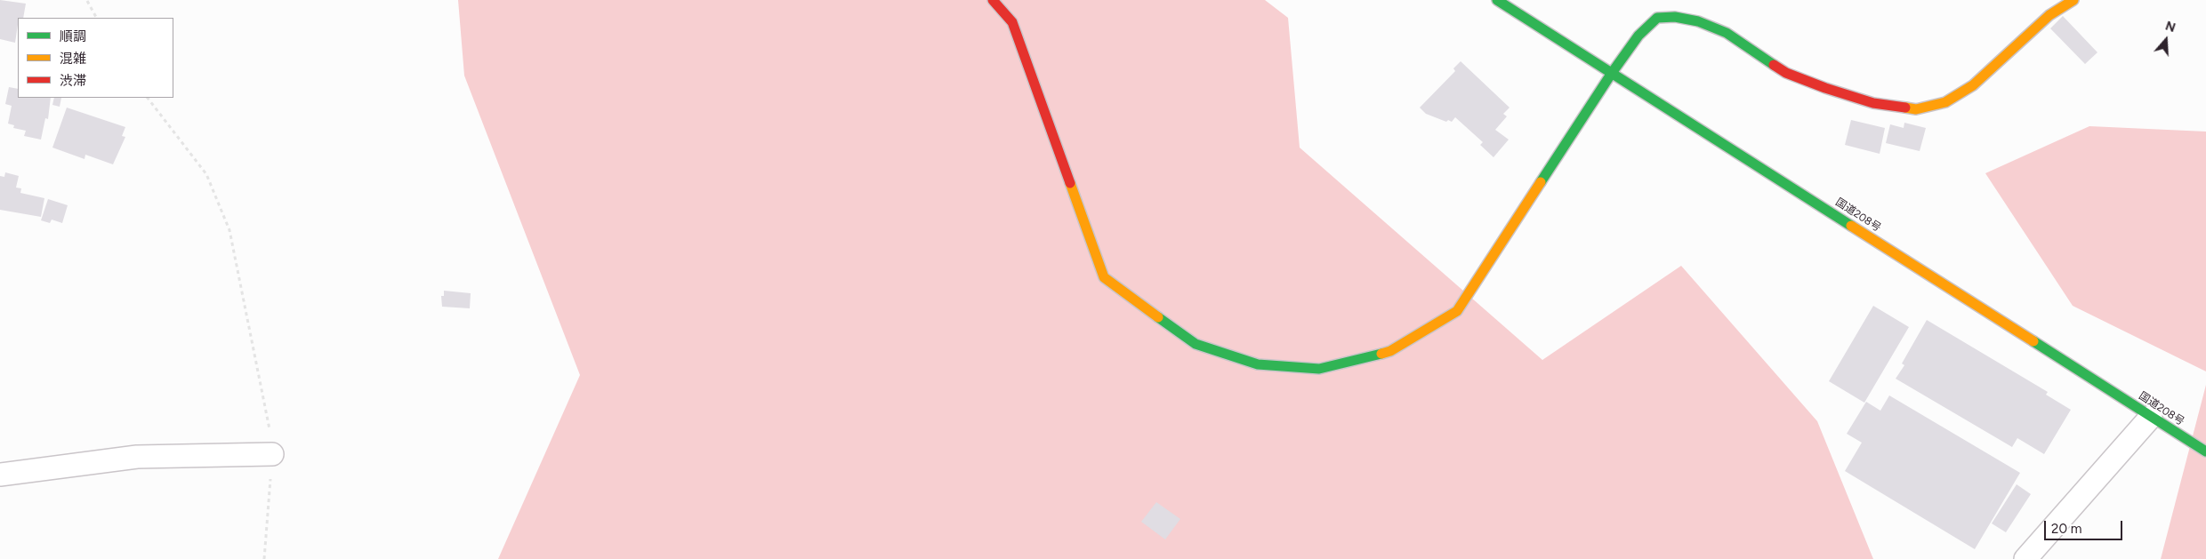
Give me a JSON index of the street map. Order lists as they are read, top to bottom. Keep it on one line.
{"streets":{"main road":["国道208号"]},"legend":["順調","混雑","渋滞"],"scale_bar":"20 m","north":"top"}
